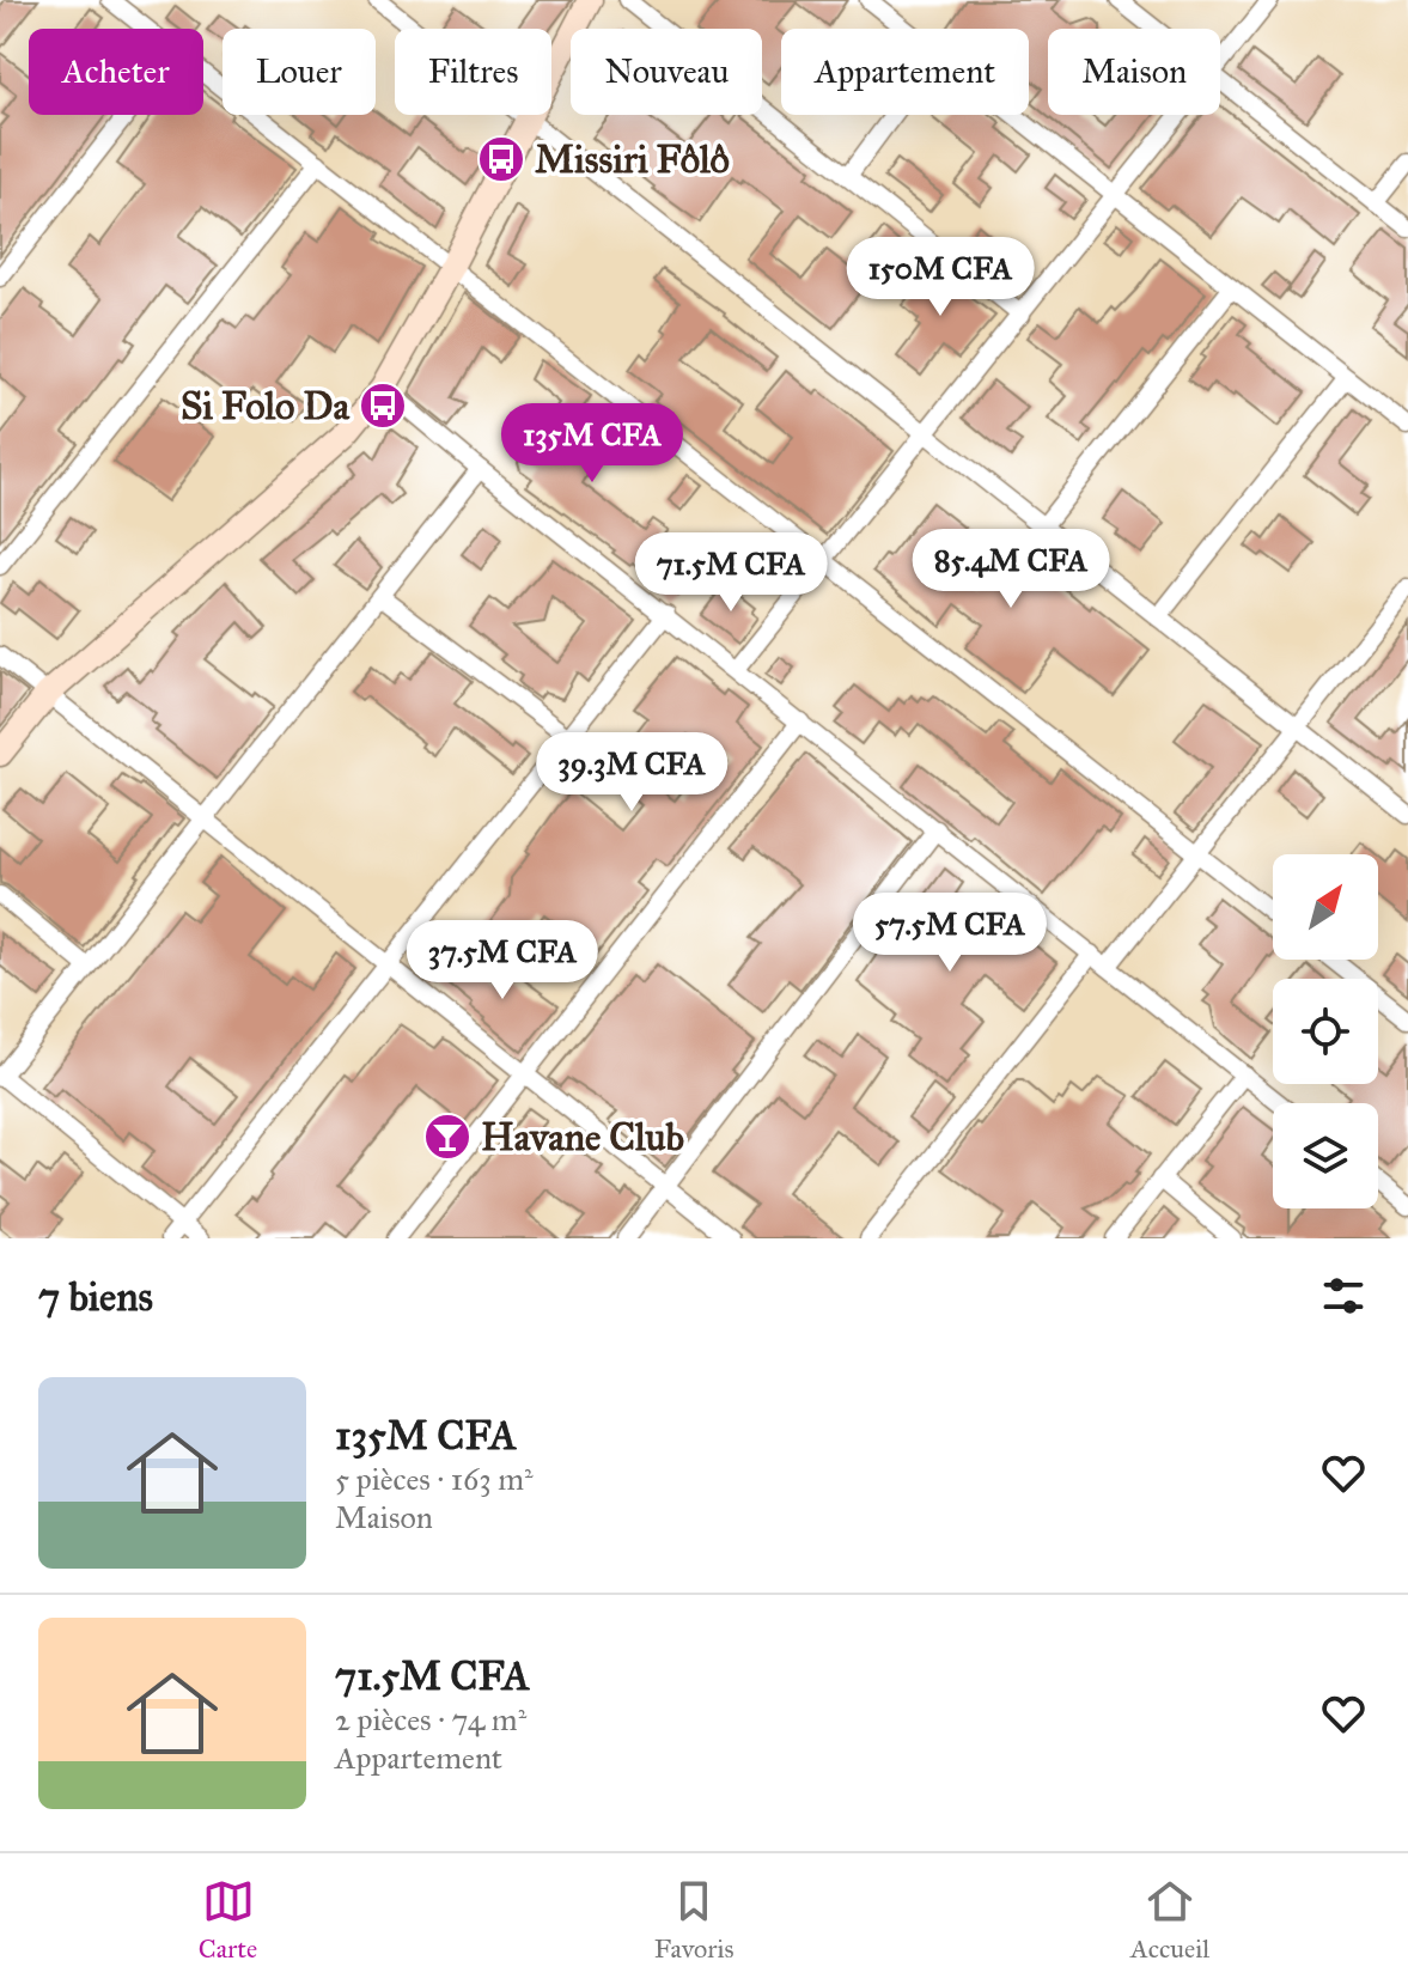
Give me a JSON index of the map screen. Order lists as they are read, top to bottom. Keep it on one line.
{"places":{"bus stop":["Missiri Fôlô","Si Folo Da"],"bar":["Havane Club"]},"north":"top right","page":{"chip":["Acheter","Louer","Filtres","Nouveau","Appartement","Maison"],"price":["150M CFA","135M CFA","85.4M CFA","71.5M CFA","39.3M CFA","57.5M CFA","37.5M CFA"],"heading":"7 biens","list":[{"name":"135M CFA","note":"5 pièces · 163 m² · Maison"},{"name":"71.5M CFA","note":"2 pièces · 74 m² · Appartement"}],"tabs":["Carte","Favoris","Accueil"]}}
